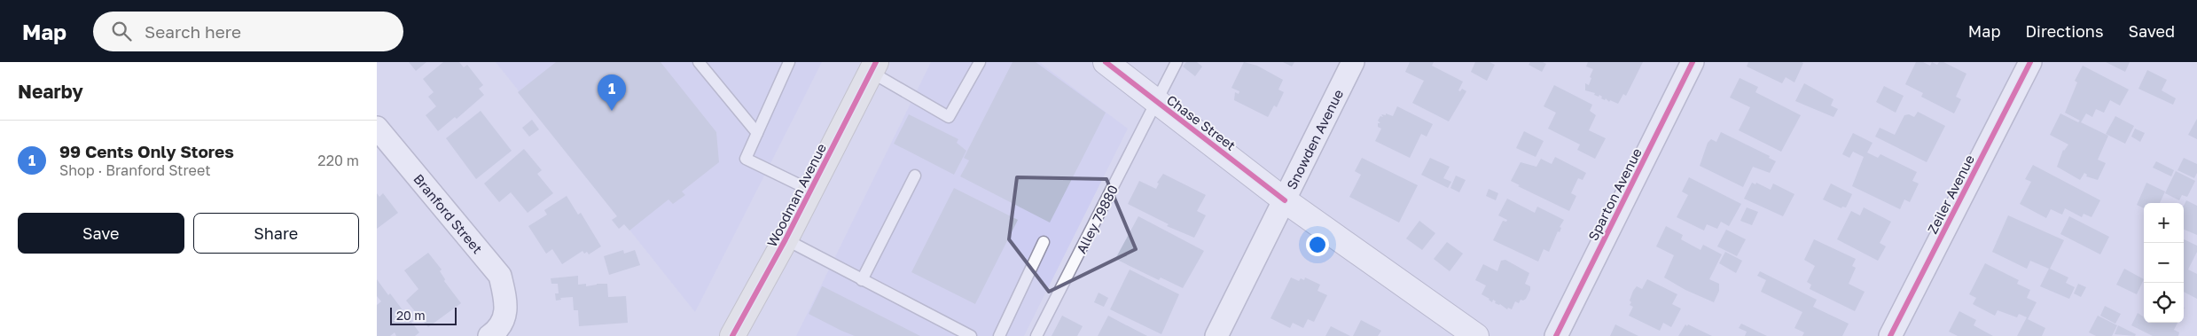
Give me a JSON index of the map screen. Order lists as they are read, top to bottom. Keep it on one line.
{"streets":{"main road":["Woodman Avenue"],"street":["Chase Street","Snowden Avenue","Sparton Avenue","Zeiler Avenue","Branford Street"],"lane":["Alley 79880"]},"crossings":[["Chase Street","Snowden Avenue"],["Chase Street","Alley 79880"]],"scale_bar":"20 m","page":{"header":"Map","search":"Search here","nav":["Map","Directions","Saved"],"heading":"Nearby","pins":"1","list":[{"mark":"1","name":"99 Cents Only Stores","note":"Shop · Branford Street","value":"220 m"}],"buttons":["Save","Share"],"map_buttons":["+","−"],"scale":"20 m"}}
